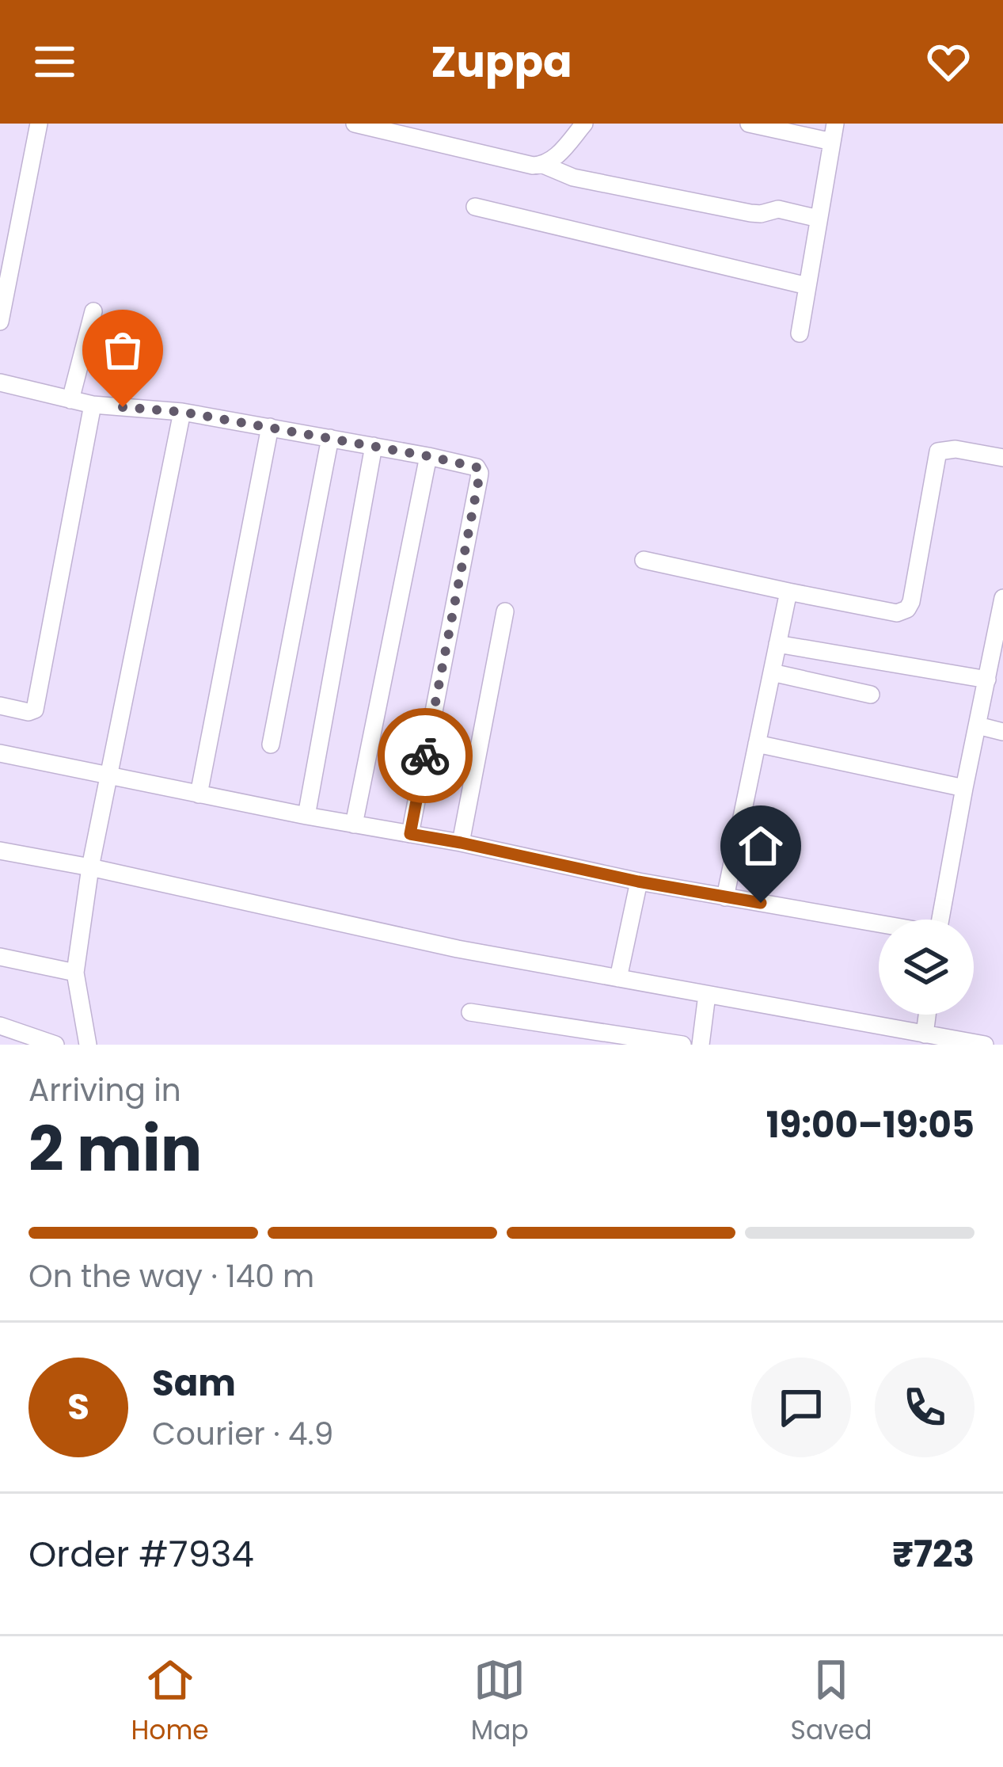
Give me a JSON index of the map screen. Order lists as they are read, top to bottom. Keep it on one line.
{"page":{"header":"Zuppa","heading":["2 min","Arriving in","19:00–19:05"],"panel":["Sam","Courier · 4.9","Order #7934","₹723"],"bar":"On the way · 140 m","round":"S","tabs":["Home","Map","Saved"]}}
